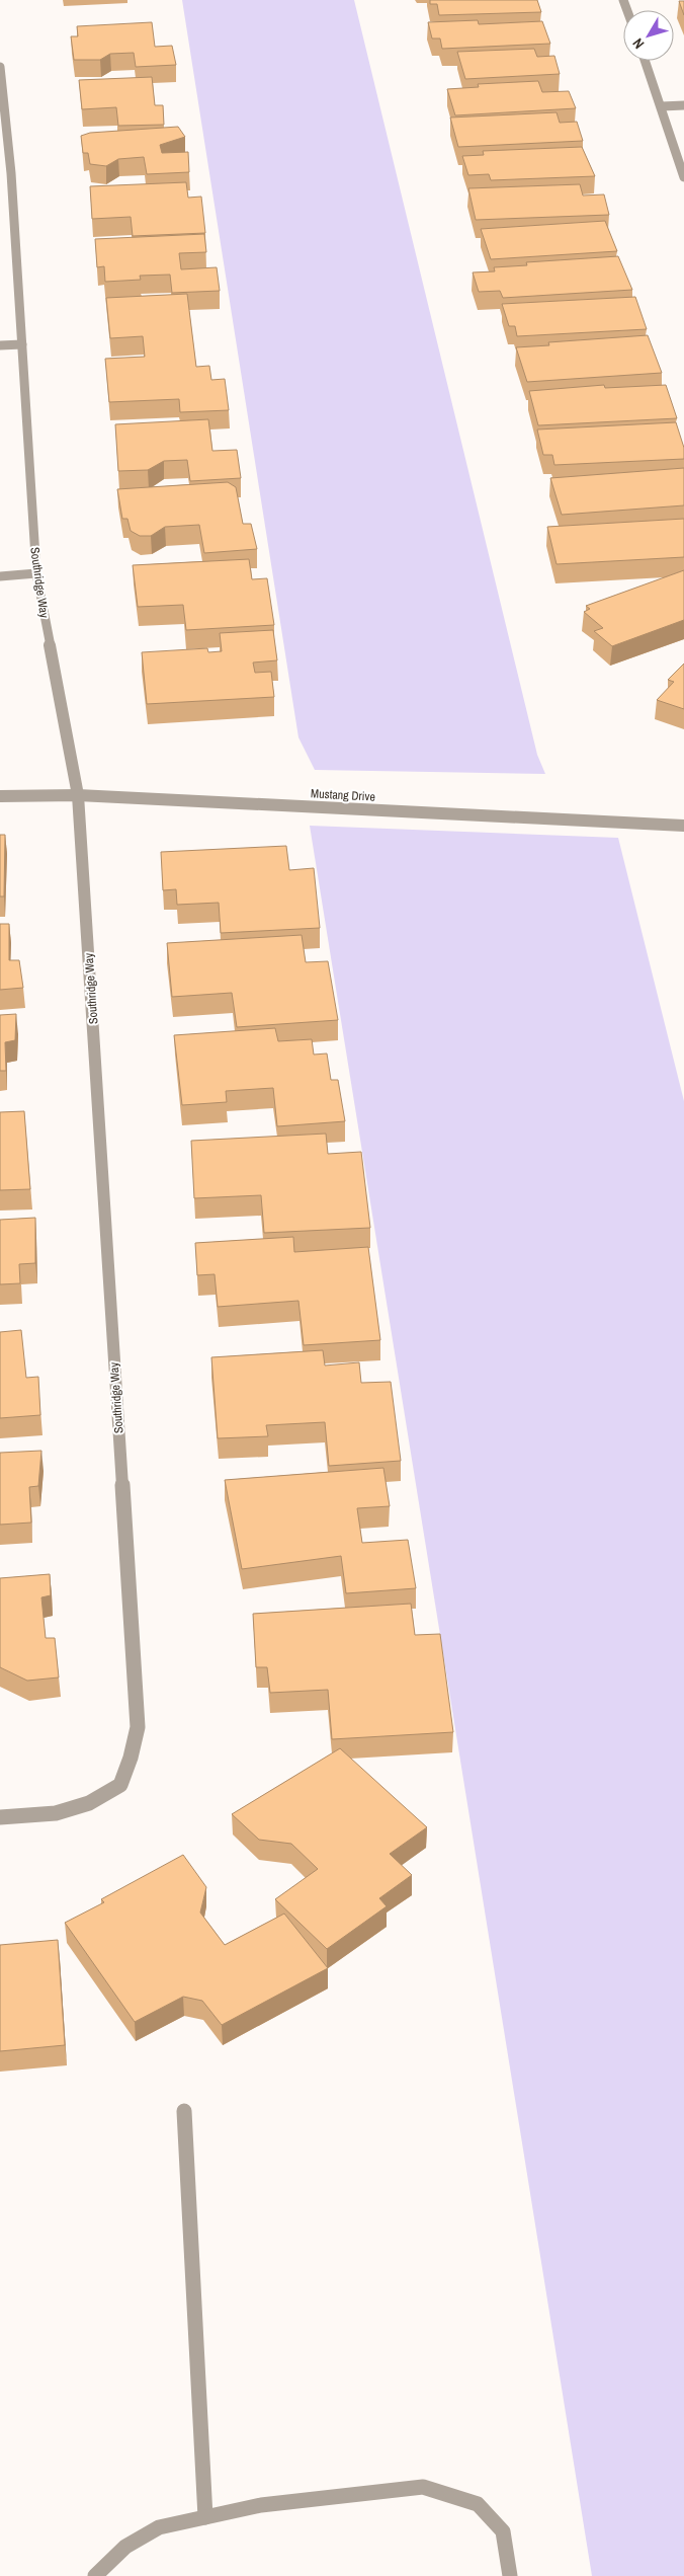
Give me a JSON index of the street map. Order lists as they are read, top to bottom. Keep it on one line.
{"streets":{"street":["Southridge Way","Mustang Drive"]},"crossings":[["Southridge Way","Mustang Drive"]],"north":"bottom left"}
